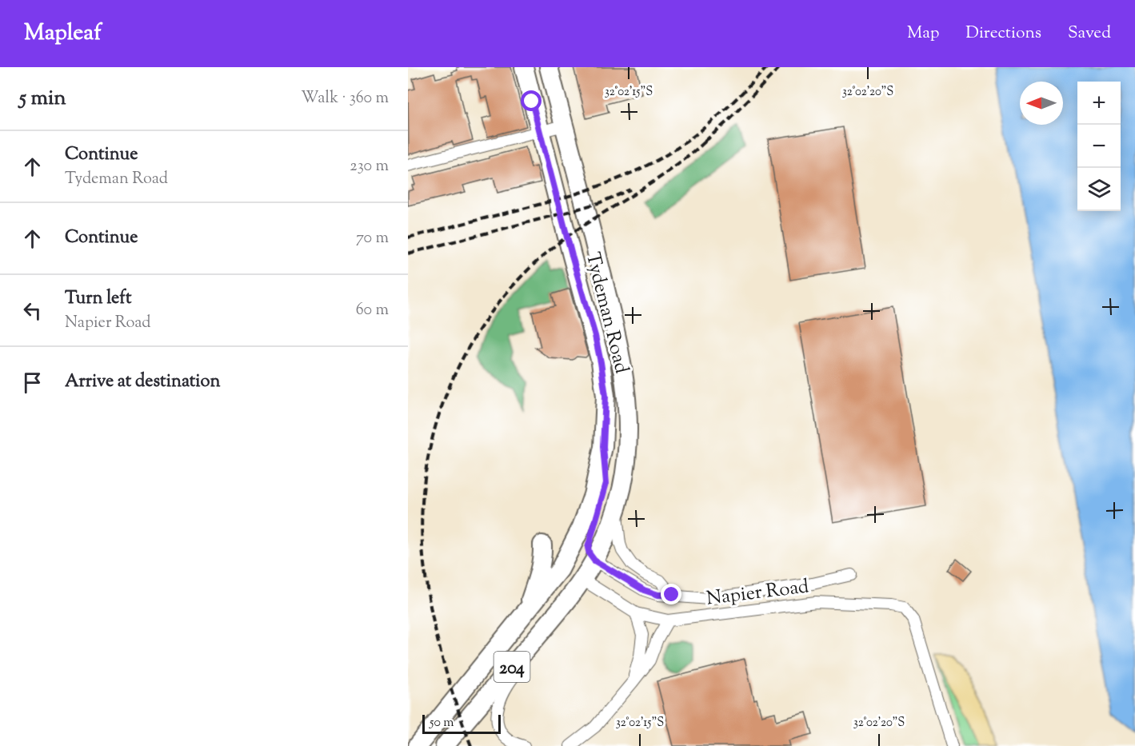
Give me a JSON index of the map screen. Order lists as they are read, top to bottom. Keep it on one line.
{"streets":{"main road":["Tydeman Road","204"],"street":["Napier Road"]},"crossings":[["Tydeman Road","Napier Road"]],"scale_bar":"50 m","north":"left","page":{"header":"Mapleaf","nav":["Map","Directions","Saved"],"heading":["5 min","Walk · 360 m"],"map_buttons":["+","−"],"list":[["Continue","Tydeman Road","230 m"],["Continue","70 m"],["Turn left","Napier Road","60 m"],"Arrive at destination"],"scale":"50 m"},"coordinates":["32°02'15\"S","32°02'20\"S"]}
